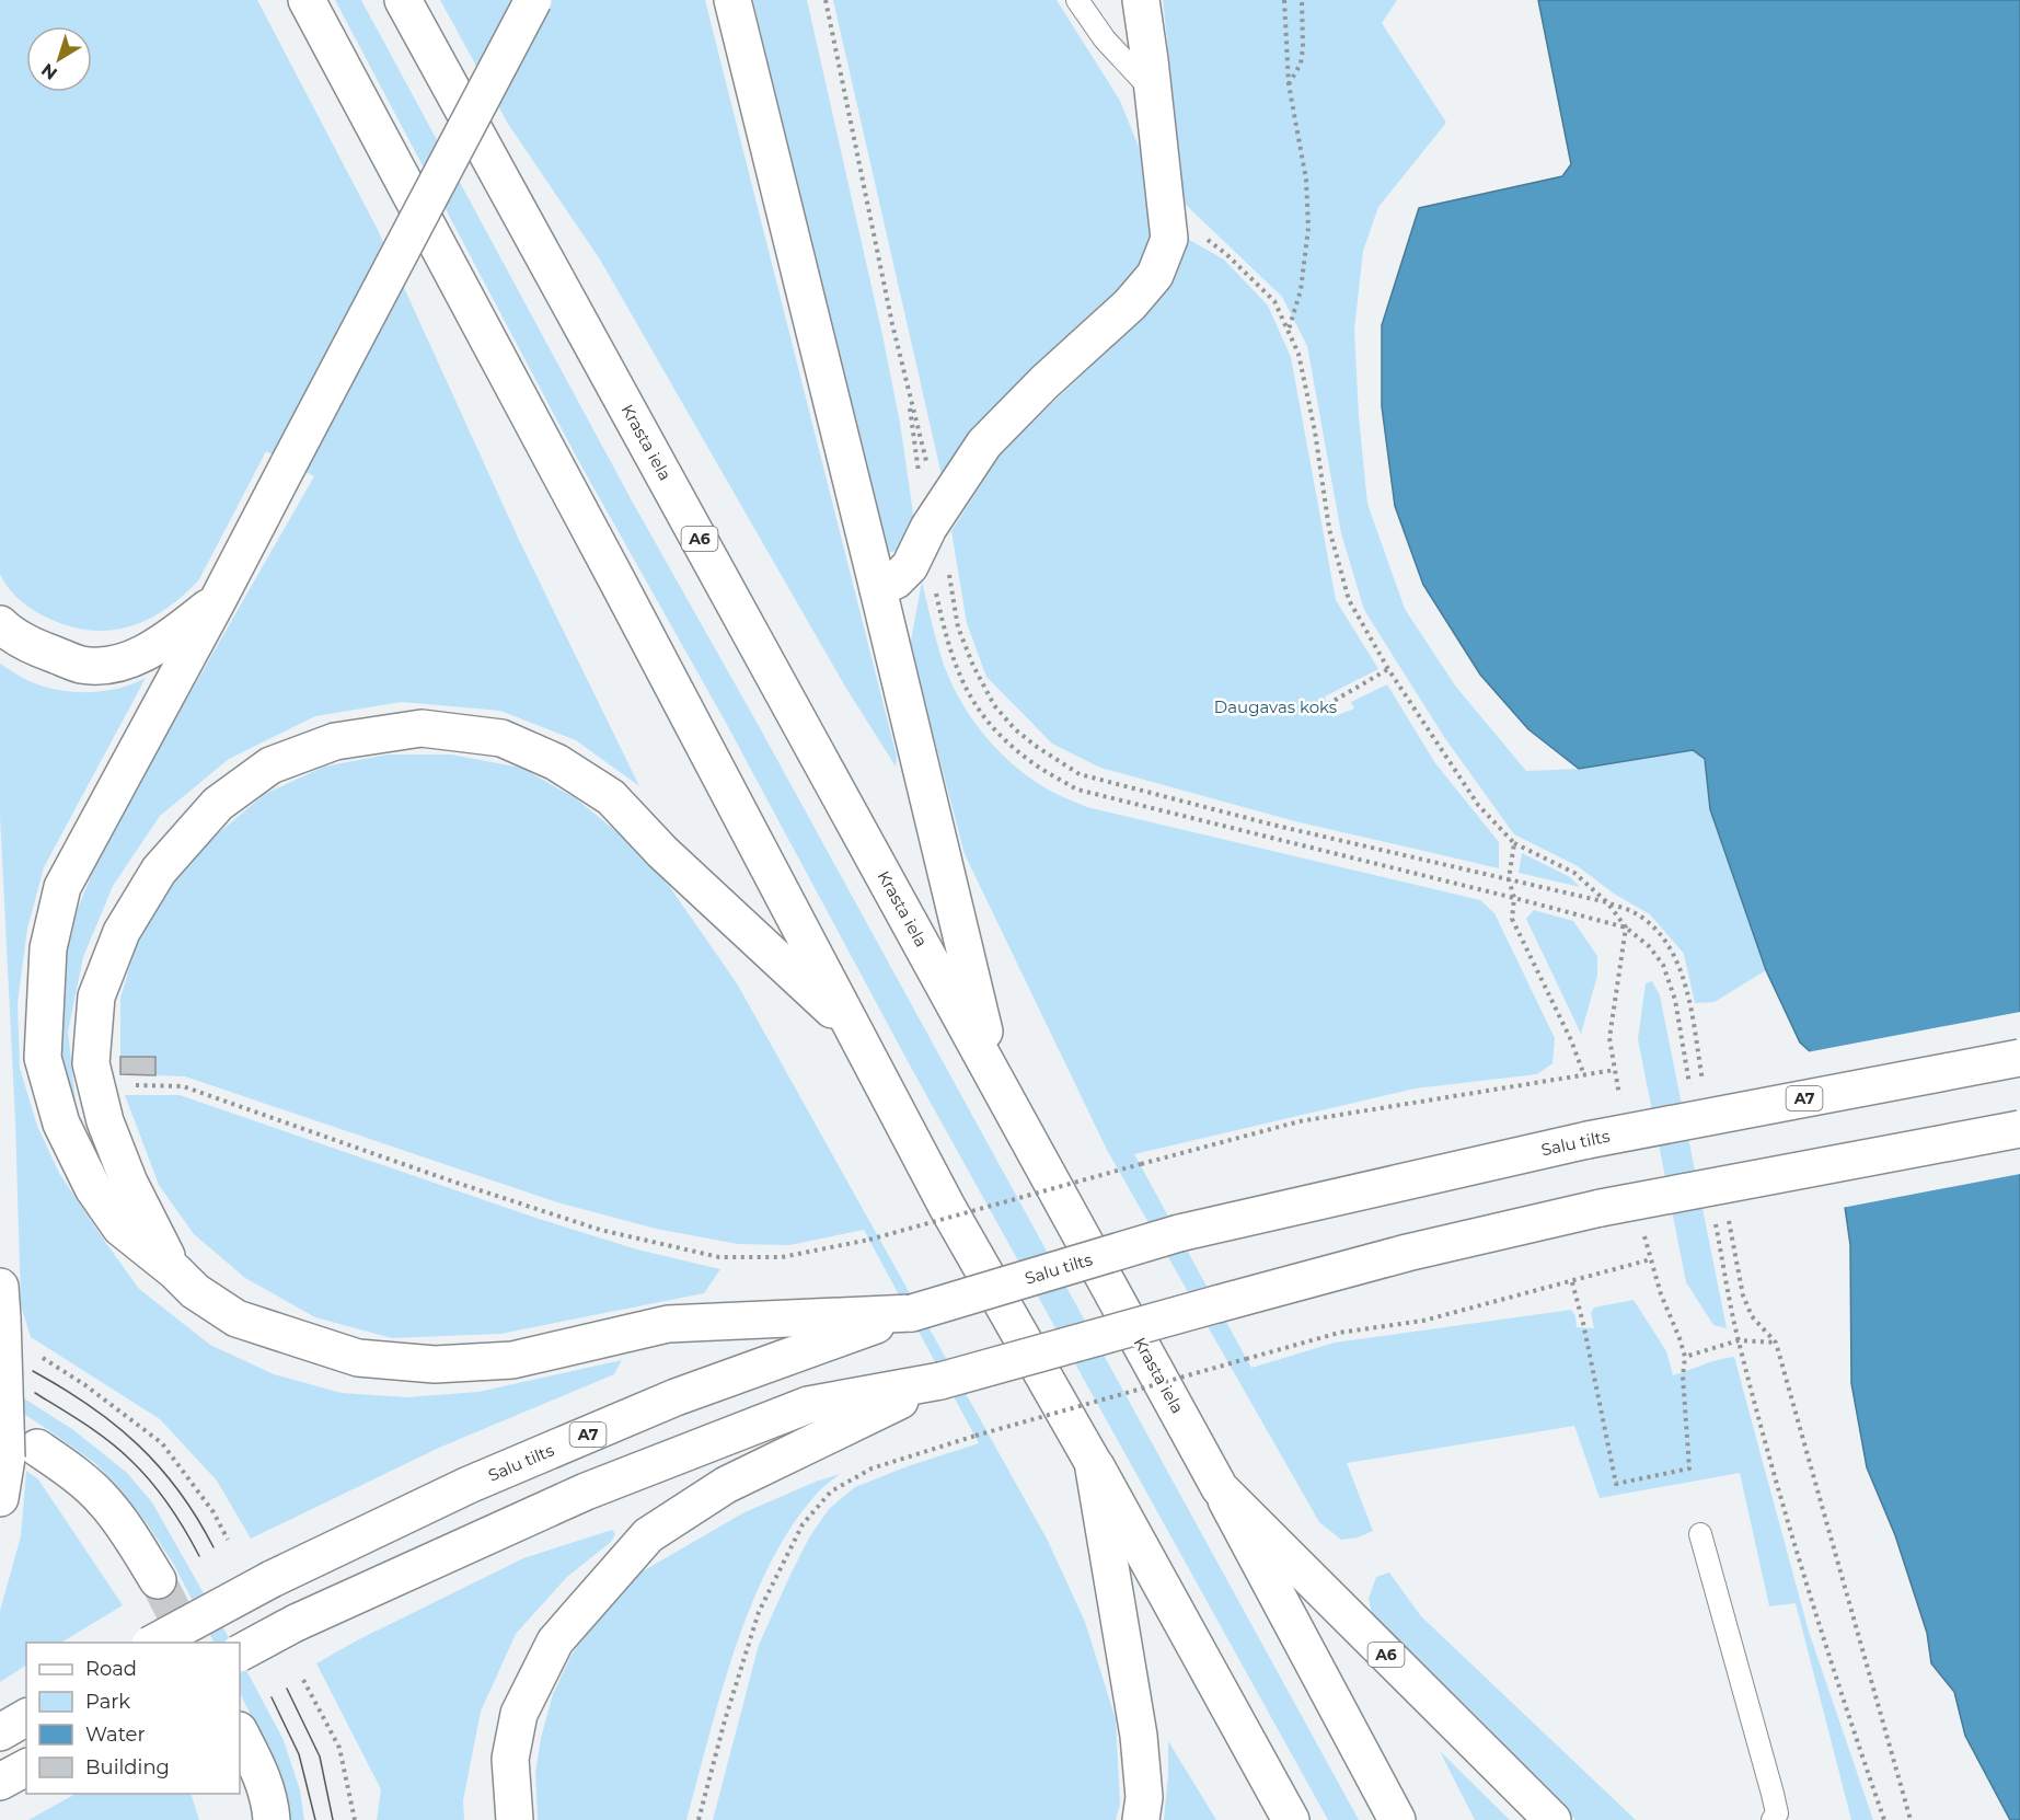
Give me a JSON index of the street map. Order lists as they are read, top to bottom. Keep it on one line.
{"streets":{"main road":["Krasta iela","A6","A7","Salu tilts"]},"crossings":[["Krasta iela","A6"]],"parks":["Daugavas koks"],"legend":["Road","Park","Water","Building"],"north":"bottom left"}
